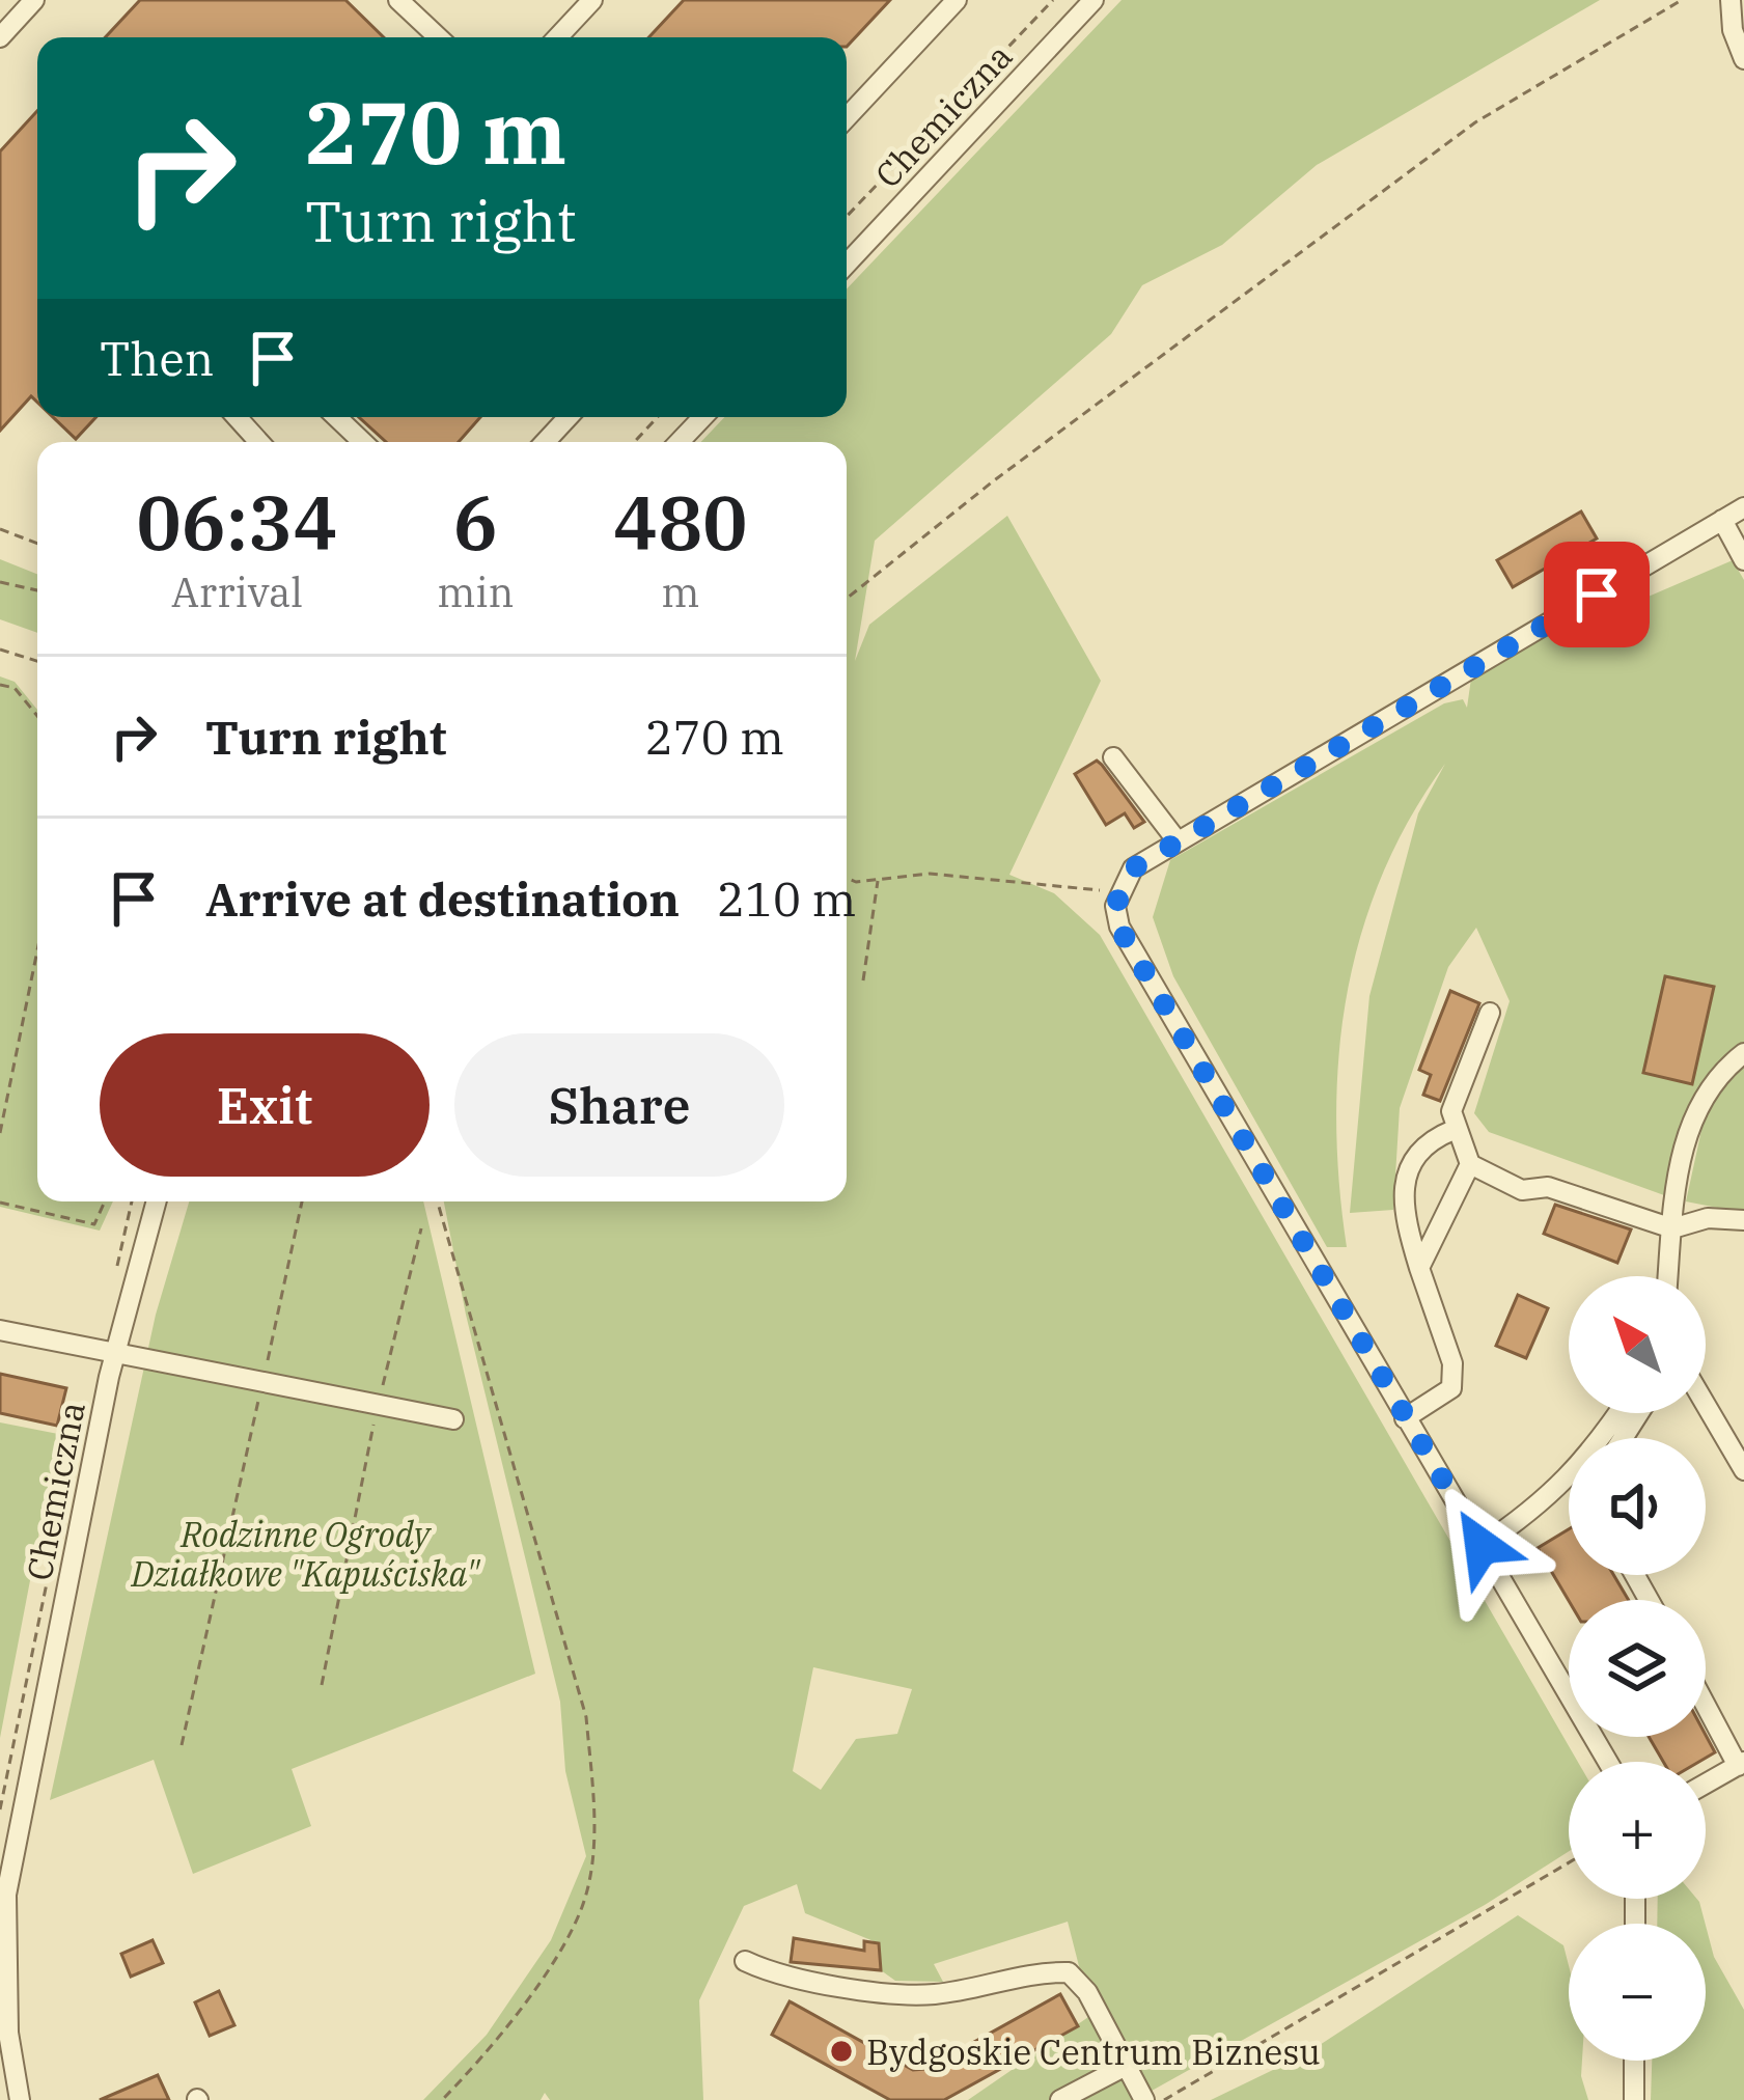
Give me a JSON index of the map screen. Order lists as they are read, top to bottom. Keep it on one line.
{"streets":{"street":["Chemiczna"]},"parks":["Rodzinne Ogrody Działkowe \"Kapuściska\""],"places":["Bydgoskie Centrum Biznesu"],"north":"top left","page":{"turn":["270 m","Turn right"],"then":"Then","eta":["06:34","Arrival","6","min","480","m"],"list":[{"name":"Turn right","value":"270 m"},{"name":"Arrive at destination","value":"210 m"}],"buttons":["Exit","Share"],"map_buttons":["+","−"]}}
